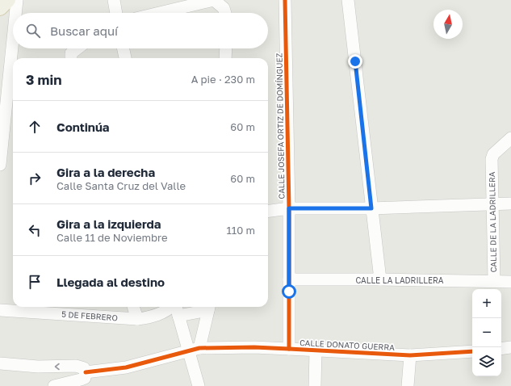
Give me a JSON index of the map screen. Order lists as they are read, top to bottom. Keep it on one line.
{"streets":{"street":["CALLE JOSEFA ORTIZ DE DOMÍNGUEZ","CALLE DE LA LADRILLERA","CALLE LA LADRILLERA","5 DE FEBRERO","CALLE DONATO GUERRA"]},"crossings":[["CALLE JOSEFA ORTIZ DE DOMÍNGUEZ","CALLE LA LADRILLERA"],["CALLE JOSEFA ORTIZ DE DOMÍNGUEZ","CALLE DONATO GUERRA"],["CALLE DE LA LADRILLERA","CALLE LA LADRILLERA"]],"north":"top","page":{"search":"Buscar aquí","heading":["3 min","A pie · 230 m"],"list":[["Continúa","60 m"],["Gira a la derecha","Calle Santa Cruz del Valle","60 m"],["Gira a la izquierda","Calle 11 de Noviembre","110 m"],"Llegada al destino"],"map_buttons":["+","−"]}}
